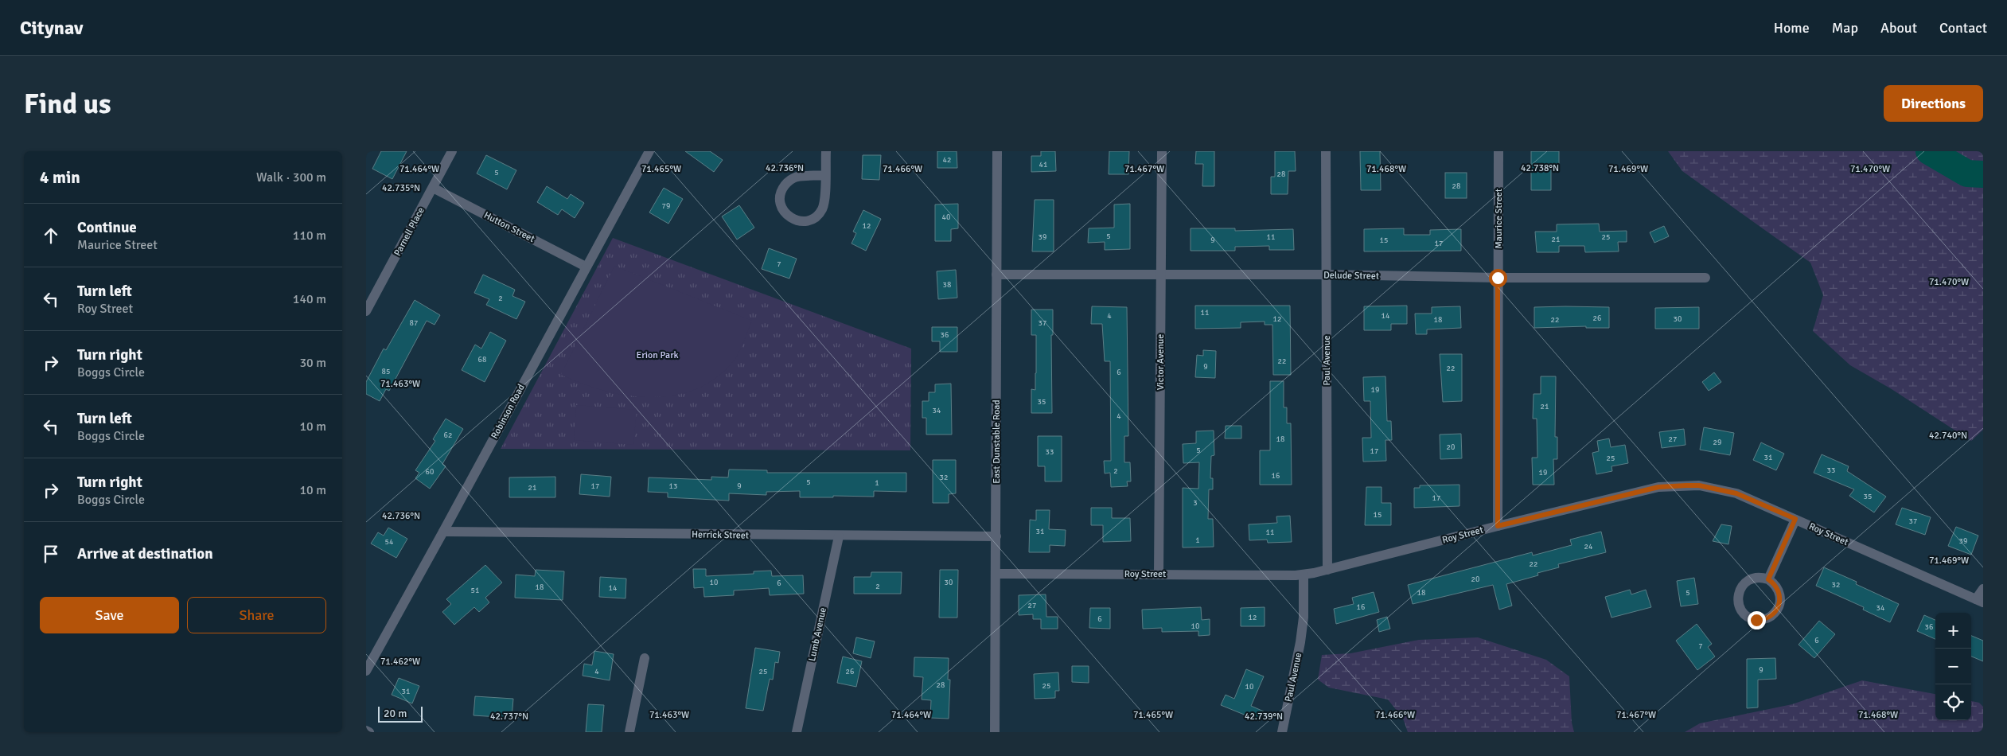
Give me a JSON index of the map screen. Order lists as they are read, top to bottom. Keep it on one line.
{"streets":{"street":["Maurice Street","Hutton Street","Parnell Place","Delude Street","Paul Avenue","Victor Avenue","Robinson Road","East Dunstable Road","Roy Street","Herrick Street","Lumb Avenue"]},"crossings":[["Maurice Street","Delude Street"],["Maurice Street","Roy Street"],["Hutton Street","Parnell Place"],["Hutton Street","Robinson Road"],["Delude Street","Paul Avenue"],["Delude Street","Victor Avenue"],["Delude Street","East Dunstable Road"],["Paul Avenue","Roy Street"],["Victor Avenue","Roy Street"],["Robinson Road","Herrick Street"],["East Dunstable Road","Roy Street"],["East Dunstable Road","Herrick Street"],["Herrick Street","Lumb Avenue"]],"parks":["Erion Park"],"house_numbers":["42","41","5","28","28","79","40","12","5","39","11","25","21","9","15","17","7","38","2","11","4","14","26","12","30","18","22","87","37","36","68","22","9","22","85","6","19","35","21","34","4","62","18","27","29","20","5","17","33","31","25","33","2","60","19","16","32","5","1","17","13","9","21","35","17","3","15","37","31","11","1","39","54","24","22","20","10","30","6","32","2","18","14","51","18","5","27","16","34","12","6","10","36","6","7","9","4","25","26","28","25","10","31"],"scale_bar":"20 m","page":{"header":"Citynav","nav":["Home","Map","About","Contact"],"buttons":["Directions",["Save","Share"]],"title":"Find us","heading":["4 min","Walk · 300 m"],"list":[["Continue","Maurice Street","110 m"],["Turn left","Roy Street","140 m"],["Turn right","Boggs Circle","30 m"],["Turn left","Boggs Circle","10 m"],["Turn right","Boggs Circle","10 m"],"Arrive at destination"],"map_buttons":["+","−"],"scale":"20 m"},"coordinates":["42.736°N","42.738°N","71.464°W","71.465°W","71.466°W","71.467°W","71.468°W","71.469°W","71.470°W","42.735°N","71.463°W","42.740°N","71.462°W","42.737°N","42.739°N"]}
